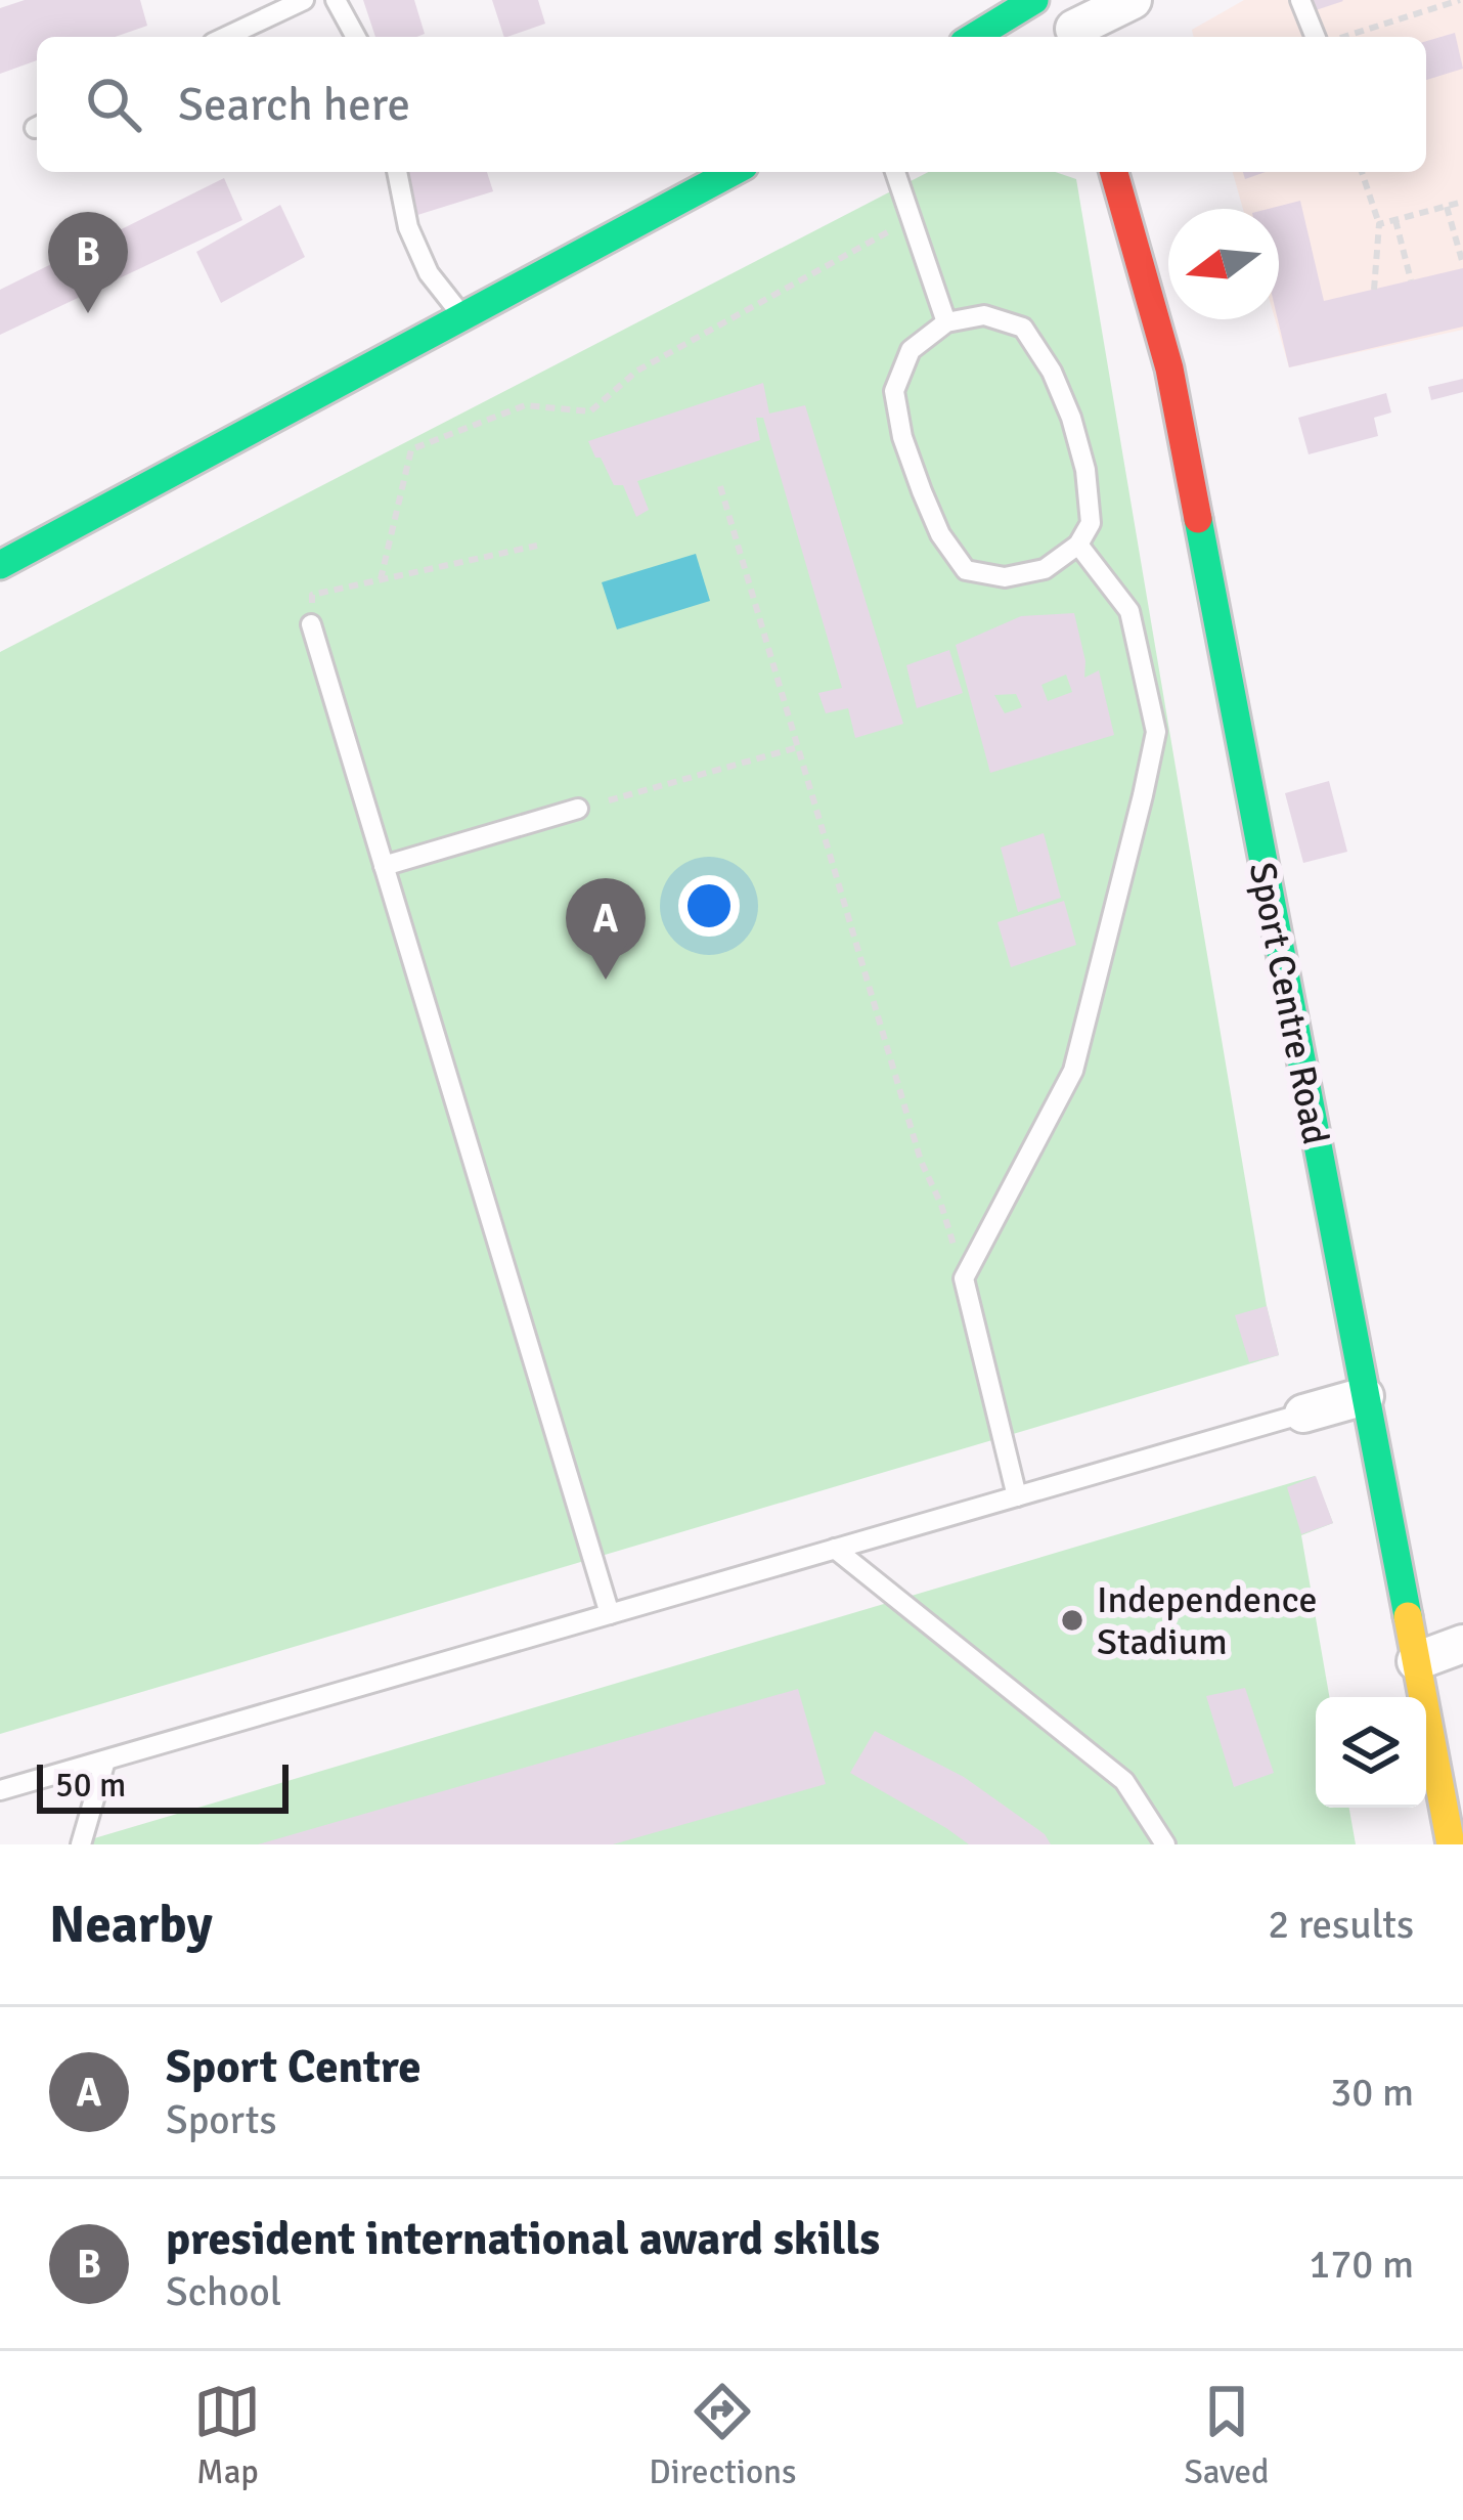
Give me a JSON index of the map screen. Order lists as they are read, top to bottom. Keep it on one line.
{"streets":{"street":["Sport Centre Road"]},"places":["Independence Stadium"],"scale_bar":"50 m","north":"left","page":{"search":"Search here","pins":["B","A"],"scale":"50 m","heading":["Nearby","2 results"],"list":[{"mark":"A","name":"Sport Centre","note":"Sports","value":"30 m"},{"mark":"B","name":"president international award skills","note":"School","value":"170 m"}],"nav":["Map","Directions","Saved"]}}
